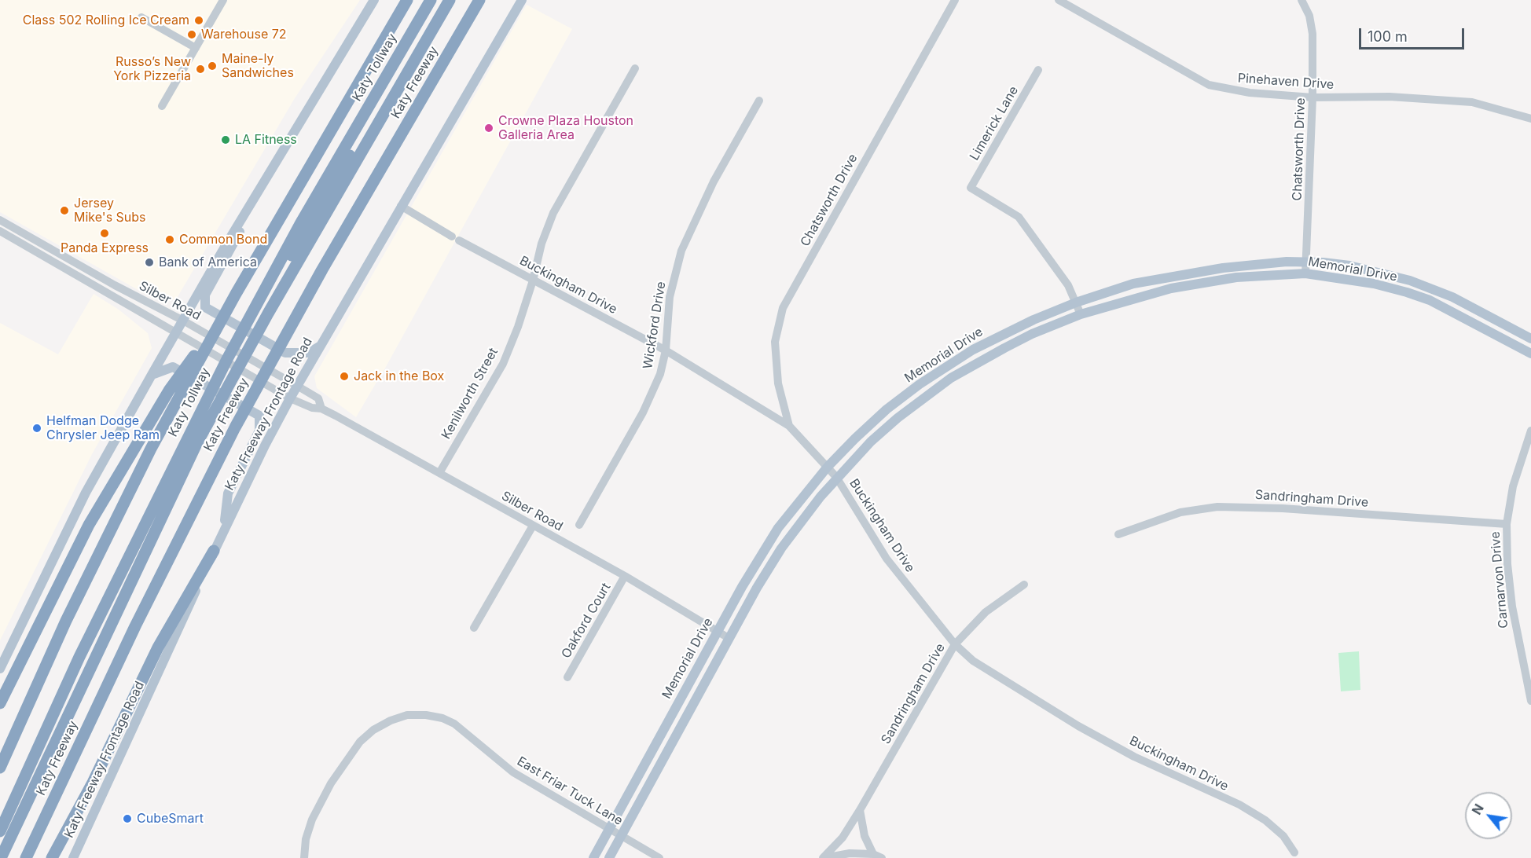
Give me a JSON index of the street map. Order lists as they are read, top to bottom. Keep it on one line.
{"streets":{"highway":["Katy Tollway","Katy Freeway"],"main road":["Memorial Drive","Katy Freeway Frontage Road"],"street":["Pinehaven Drive","Limerick Lane","Chatsworth Drive","Buckingham Drive","Silber Road","Wickford Drive","Kenilworth Street","Sandringham Drive","Carnarvon Drive","Oakford Court","East Friar Tuck Lane"]},"crossings":[["Pinehaven Drive","Chatsworth Drive"],["Limerick Lane","Memorial Drive"],["Chatsworth Drive","Memorial Drive"],["Chatsworth Drive","Buckingham Drive"],["Memorial Drive","Buckingham Drive"],["Memorial Drive","Silber Road"],["Memorial Drive","East Friar Tuck Lane"],["Buckingham Drive","Wickford Drive"],["Buckingham Drive","Kenilworth Street"],["Buckingham Drive","Katy Freeway Frontage Road"],["Buckingham Drive","Sandringham Drive"],["Silber Road","Kenilworth Street"],["Silber Road","Katy Freeway Frontage Road"],["Silber Road","Oakford Court"],["Sandringham Drive","Carnarvon Drive"]],"places":["Class 502 Rolling Ice Cream","Warehouse 72","Maine-ly Sandwiches","Russo’s New York Pizzeria","Crowne Plaza Houston Galleria Area","LA Fitness","Jersey Mike's Subs","Panda Express","Common Bond","Bank of America","Jack in the Box","Helfman Dodge Chrysler Jeep Ram","CubeSmart"],"scale_bar":"100 m","north":"top left"}
